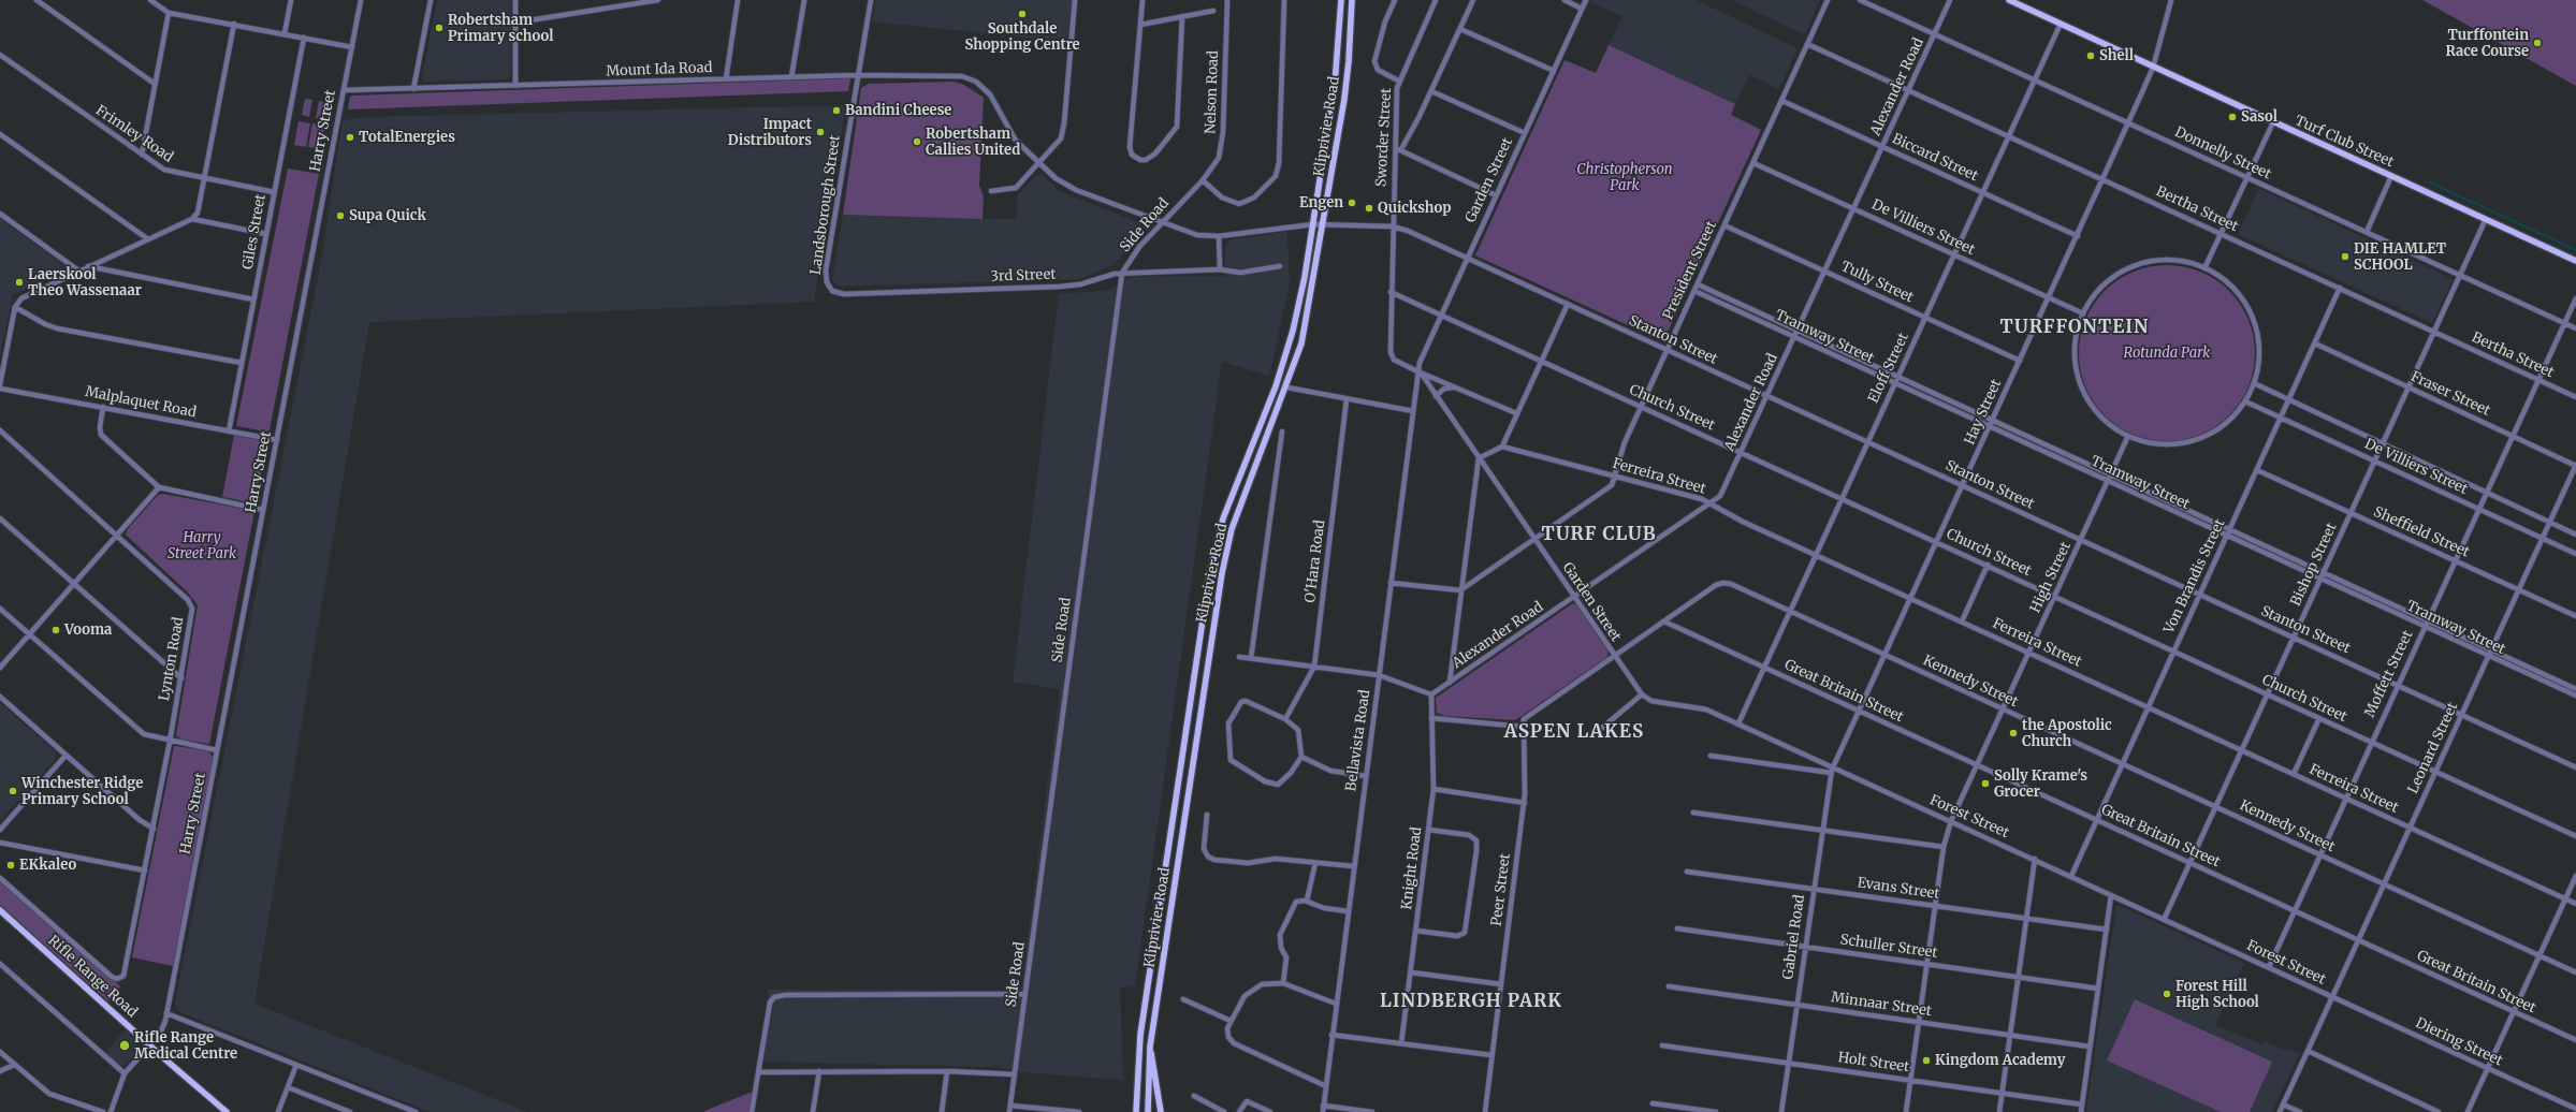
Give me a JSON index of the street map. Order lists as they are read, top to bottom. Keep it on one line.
{"streets":{"main road":["Kliprivier Road","Turf Club Street","Rifle Range Road"],"street":["Mount Ida Road","Alexander Road","Nelson Road","Harry Street","Frimley Road","Sworder Street","Donnelly Street","Biccard Street","Garden Street","Landsborough Street","Bertha Street","Side Road","De Villiers Street","Giles Street","President Street","3rd Street","Tully Street","Tramway Street","Stanton Street","Eloff Street","Fraser Street","Malplaquet Road","Church Street","Hay Street","Ferreira Street","Sheffield Street","O'Hara Road","Bishop Street","Von Brandis Street","High Street","Lynton Road","Moffett Street","Kennedy Street","Great Britain Street","Bellavista Road","Leonard Street","Forest Street","Knight Road","Evans Street","Peer Street","Gabriel Road","Schuller Street","Minnaar Street","Diering Street","Holt Street"]},"crossings":[["Mount Ida Road","Harry Street"],["Mount Ida Road","Landsborough Street"],["Mount Ida Road","Stanton Street"],["Alexander Road","Donnelly Street"],["Alexander Road","Biccard Street"],["Alexander Road","Garden Street"],["Alexander Road","Bertha Street"],["Alexander Road","De Villiers Street"],["Alexander Road","Tully Street"],["Alexander Road","Tramway Street"],["Alexander Road","Stanton Street"],["Alexander Road","Church Street"],["Alexander Road","Ferreira Street"],["Alexander Road","Knight Road"],["Nelson Road","Side Road"],["Kliprivier Road","Stanton Street"],["Harry Street","Malplaquet Road"],["Harry Street","Rifle Range Road"],["Frimley Road","Giles Street"],["Sworder Street","Garden Street"],["Sworder Street","Stanton Street"],["Sworder Street","Church Street"],["Sworder Street","Bellavista Road"],["Turf Club Street","Eloff Street"],["Turf Club Street","Hay Street"],["Turf Club Street","Bishop Street"],["Donnelly Street","Eloff Street"],["Donnelly Street","Hay Street"],["Donnelly Street","Bishop Street"],["Donnelly Street","Moffett Street"],["Biccard Street","President Street"],["Biccard Street","Eloff Street"],["Biccard Street","Hay Street"],["Garden Street","President Street"],["Garden Street","Stanton Street"],["Garden Street","Church Street"],["Garden Street","Kennedy Street"],["Garden Street","Bellavista Road"],["Garden Street","Forest Street"],["Landsborough Street","3rd Street"],["Bertha Street","President Street"],["Bertha Street","Eloff Street"],["Bertha Street","Hay Street"],["Bertha Street","Bishop Street"],["Bertha Street","Von Brandis Street"],["Bertha Street","Moffett Street"],["Side Road","3rd Street"],["Side Road","Stanton Street"],["De Villiers Street","President Street"],["De Villiers Street","Eloff Street"],["De Villiers Street","Hay Street"],["De Villiers Street","Bishop Street"],["De Villiers Street","Von Brandis Street"],["De Villiers Street","Moffett Street"],["De Villiers Street","Leonard Street"],["Giles Street","Malplaquet Road"],["President Street","Tully Street"],["President Street","Tramway Street"],["President Street","Stanton Street"],["President Street","Church Street"],["President Street","Ferreira Street"],["Tully Street","Eloff Street"],["Tully Street","Hay Street"],["Tramway Street","Eloff Street"],["Tramway Street","Hay Street"],["Tramway Street","Bishop Street"],["Tramway Street","Von Brandis Street"],["Tramway Street","High Street"],["Tramway Street","Moffett Street"],["Tramway Street","Leonard Street"],["Stanton Street","Eloff Street"],["Stanton Street","Hay Street"],["Stanton Street","Bishop Street"],["Stanton Street","Von Brandis Street"],["Stanton Street","High Street"],["Stanton Street","Moffett Street"],["Stanton Street","Leonard Street"],["Eloff Street","Church Street"],["Eloff Street","Ferreira Street"],["Eloff Street","Kennedy Street"],["Eloff Street","Great Britain Street"],["Eloff Street","Forest Street"],["Fraser Street","Bishop Street"],["Fraser Street","Von Brandis Street"],["Fraser Street","Moffett Street"],["Fraser Street","Leonard Street"],["Church Street","Hay Street"],["Church Street","Bishop Street"],["Church Street","Von Brandis Street"],["Church Street","High Street"],["Church Street","Moffett Street"],["Church Street","Leonard Street"],["Hay Street","Ferreira Street"],["Hay Street","Kennedy Street"],["Hay Street","Great Britain Street"],["Hay Street","Forest Street"],["Hay Street","Gabriel Road"],["Ferreira Street","Bishop Street"],["Ferreira Street","Von Brandis Street"],["Ferreira Street","High Street"],["Ferreira Street","Moffett Street"],["Ferreira Street","Leonard Street"],["Sheffield Street","Bishop Street"],["Sheffield Street","Von Brandis Street"],["Sheffield Street","Moffett Street"],["Sheffield Street","Leonard Street"],["Bishop Street","Kennedy Street"],["Bishop Street","Great Britain Street"],["Bishop Street","Forest Street"],["Von Brandis Street","Kennedy Street"],["Von Brandis Street","Great Britain Street"],["Von Brandis Street","Forest Street"],["High Street","Kennedy Street"],["High Street","Great Britain Street"],["High Street","Forest Street"],["High Street","Evans Street"],["High Street","Schuller Street"],["High Street","Minnaar Street"],["High Street","Holt Street"],["Lynton Road","Rifle Range Road"],["Moffett Street","Kennedy Street"],["Moffett Street","Great Britain Street"],["Moffett Street","Forest Street"],["Kennedy Street","Great Britain Street"],["Kennedy Street","Leonard Street"],["Kennedy Street","Peer Street"],["Great Britain Street","Leonard Street"],["Leonard Street","Forest Street"],["Leonard Street","Diering Street"],["Forest Street","Gabriel Road"],["Forest Street","Diering Street"],["Evans Street","Gabriel Road"],["Gabriel Road","Schuller Street"],["Gabriel Road","Minnaar Street"],["Gabriel Road","Holt Street"]],"districts":["TURFFONTEIN","TURF CLUB","ASPEN LAKES","LINDBERGH PARK"],"parks":["Christopherson Park","Rotunda Park","Harry Street Park"],"places":["Southdale Shopping Centre","Robertsham Primary school","Turffontein Race Course","Shell","Bandini Cheese","Sasol","Impact Distributors","TotalEnergies","Robertsham Callies United","Engen","Quickshop","Supa Quick","DIE HAMLET SCHOOL","Laerskool Theo Wassenaar","Vooma","the Apostolic Church","Solly Krame's Grocer","Winchester Ridge Primary School","EKkaleo","Forest Hill High School","Rifle Range Medical Centre","Kingdom Academy"]}
